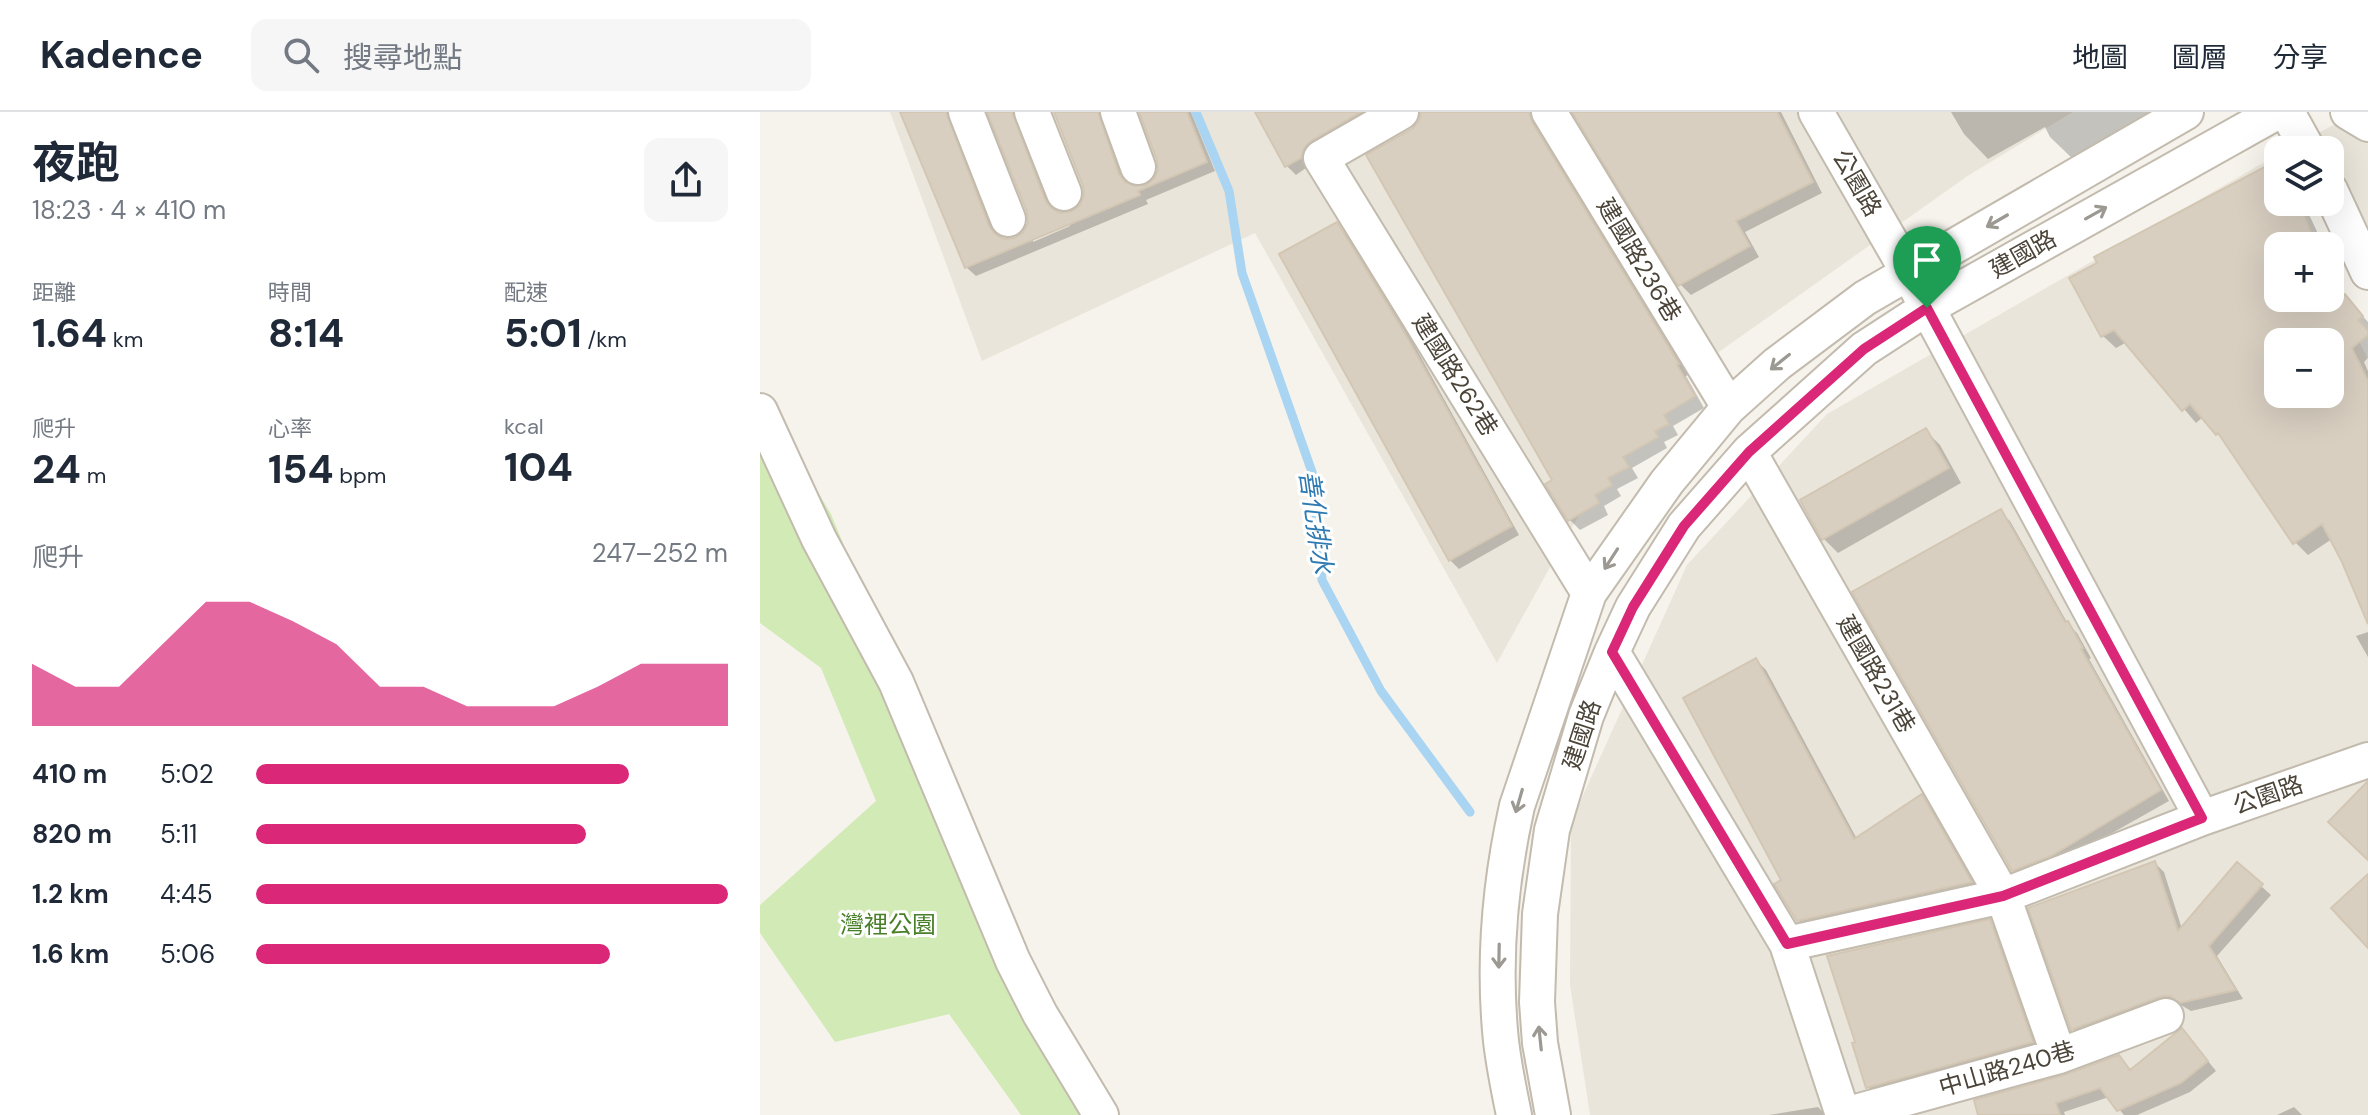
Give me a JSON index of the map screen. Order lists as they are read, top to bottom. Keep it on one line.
{"streets":{"street":["公園路","建國路","建國路236巷","建國路262巷","建國路231巷","中山路240巷"]},"crossings":[["公園路","建國路"],["建國路","建國路236巷"],["建國路","建國路262巷"],["建國路","建國路231巷"],["建國路231巷","中山路240巷"]],"water":["善化排水"],"parks":["灣裡公園"],"page":{"header":"Kadence","search":"搜尋地點","nav":["地圖","圖層","分享"],"heading":["夜跑","18:23 · 4 × 410 m"],"map_buttons":["+","−"],"stats":[["距離","1.64 km"],["時間","8:14"],["配速","5:01 /km"],["爬升","24 m"],["心率","154 bpm"],["kcal","104"]],"chart":["爬升","247–252 m"],"list":[{"name":"410 m","note":"5:02"},{"name":"820 m","note":"5:11"},{"name":"1.2 km","note":"4:45"},{"name":"1.6 km","note":"5:06"}]}}
